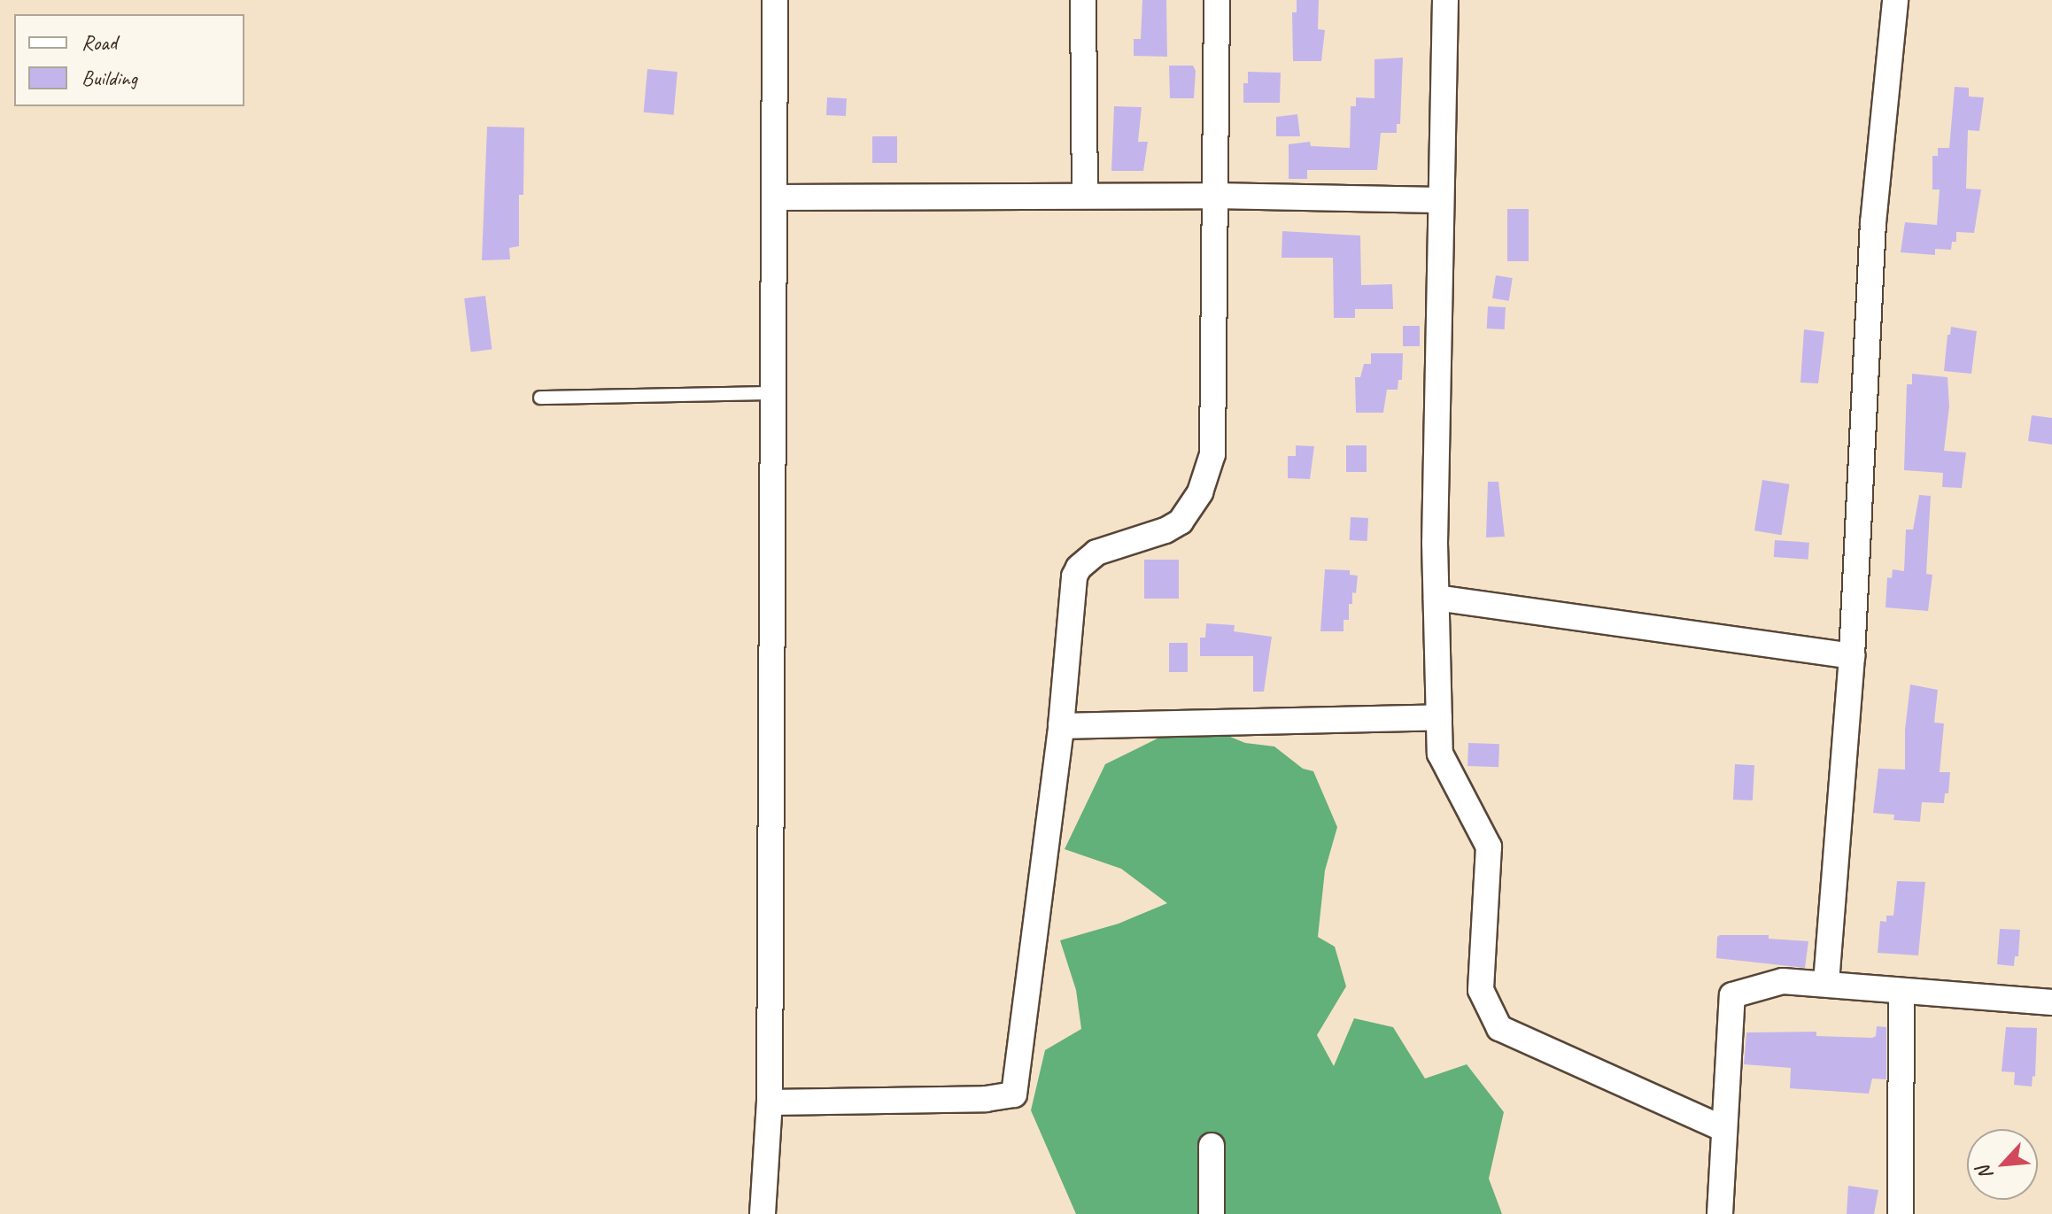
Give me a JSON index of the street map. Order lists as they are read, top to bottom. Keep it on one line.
{"legend":["Road","Building"],"north":"bottom left"}
